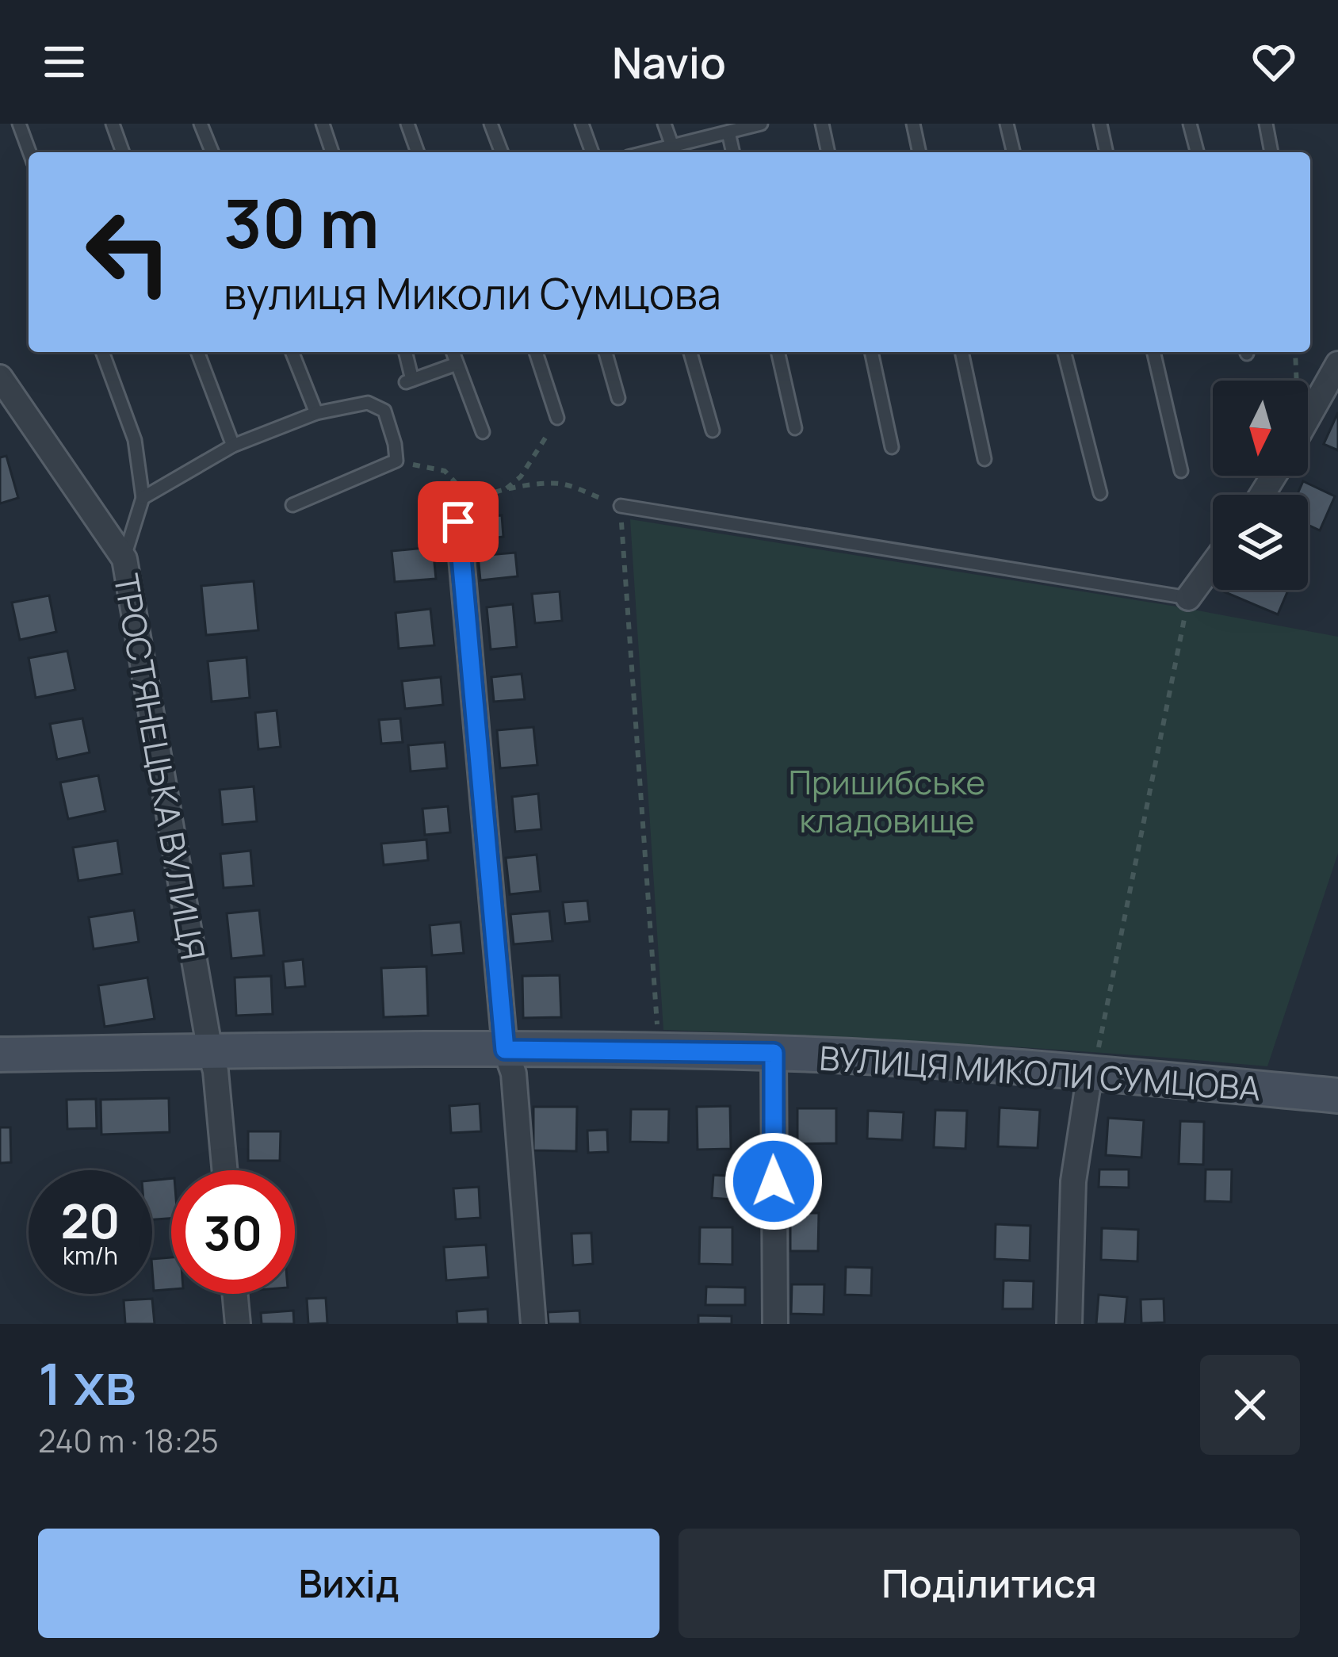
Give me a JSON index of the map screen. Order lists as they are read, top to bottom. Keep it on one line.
{"streets":{"street":["ТРОСТЯНЕЦЬКА ВУЛИЦЯ","ВУЛИЦЯ МИКОЛИ СУМЦОВА"]},"crossings":[["ТРОСТЯНЕЦЬКА ВУЛИЦЯ","ВУЛИЦЯ МИКОЛИ СУМЦОВА"]],"parks":["Пришибське кладовище"],"north":"bottom","page":{"header":"Navio","turn":["30 m","вулиця Миколи Сумцова"],"speed":"20 km/h","limit":"30","heading":["1 хв","240 m · 18:25"],"buttons":["Вихід","Поділитися"]}}
